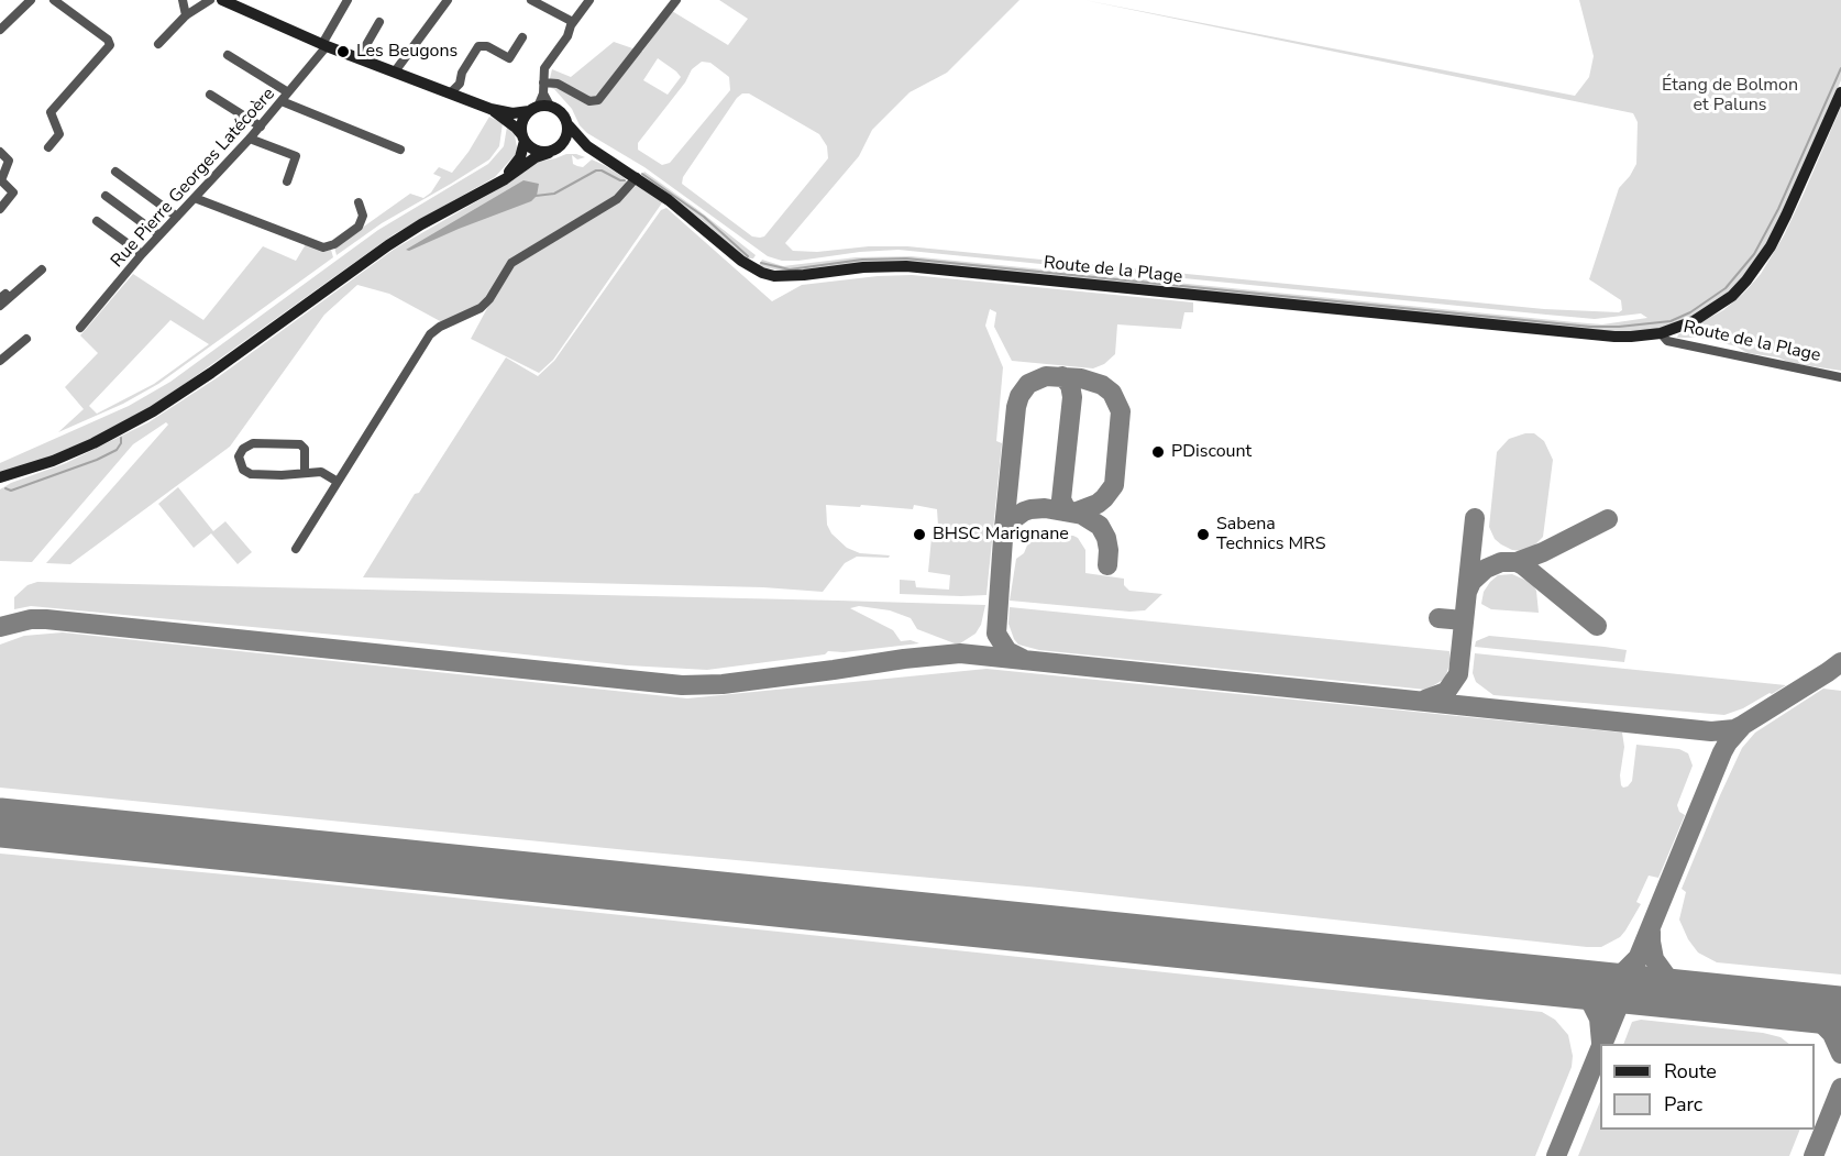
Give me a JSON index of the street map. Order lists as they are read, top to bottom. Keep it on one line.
{"streets":{"street":["Rue Pierre Georges Latécoère","Route de la Plage"]},"parks":["Étang de Bolmon et Paluns"],"places":["Les Beugons","PDiscount","BHSC Marignane","Sabena Technics MRS"],"legend":["Route","Parc"]}
